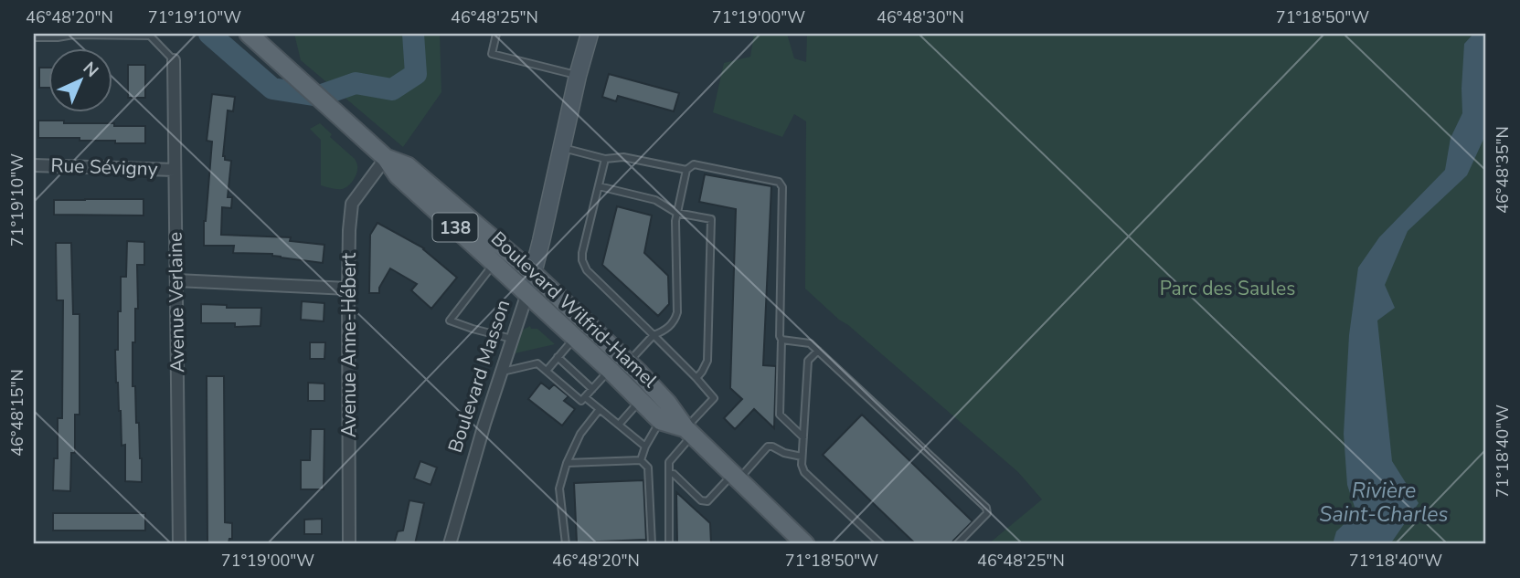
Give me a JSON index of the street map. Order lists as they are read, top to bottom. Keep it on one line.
{"streets":{"main road":["138","Boulevard Wilfrid-Hamel","Boulevard Masson"],"street":["Rue Sévigny","Avenue Verlaine","Avenue Anne-Hébert"]},"crossings":[["Rue Sévigny","Avenue Verlaine"],["Boulevard Wilfrid-Hamel","Avenue Anne-Hébert"],["Boulevard Wilfrid-Hamel","Boulevard Masson"]],"water":["Rivière Saint-Charles"],"parks":["Parc des Saules"],"north":"top right","coordinates":["46°48'20\"N","71°19'10\"W","46°48'25\"N","71°19'00\"W","46°48'30\"N","71°18'50\"W","46°48'35\"N","46°48'15\"N","71°18'40\"W"]}
